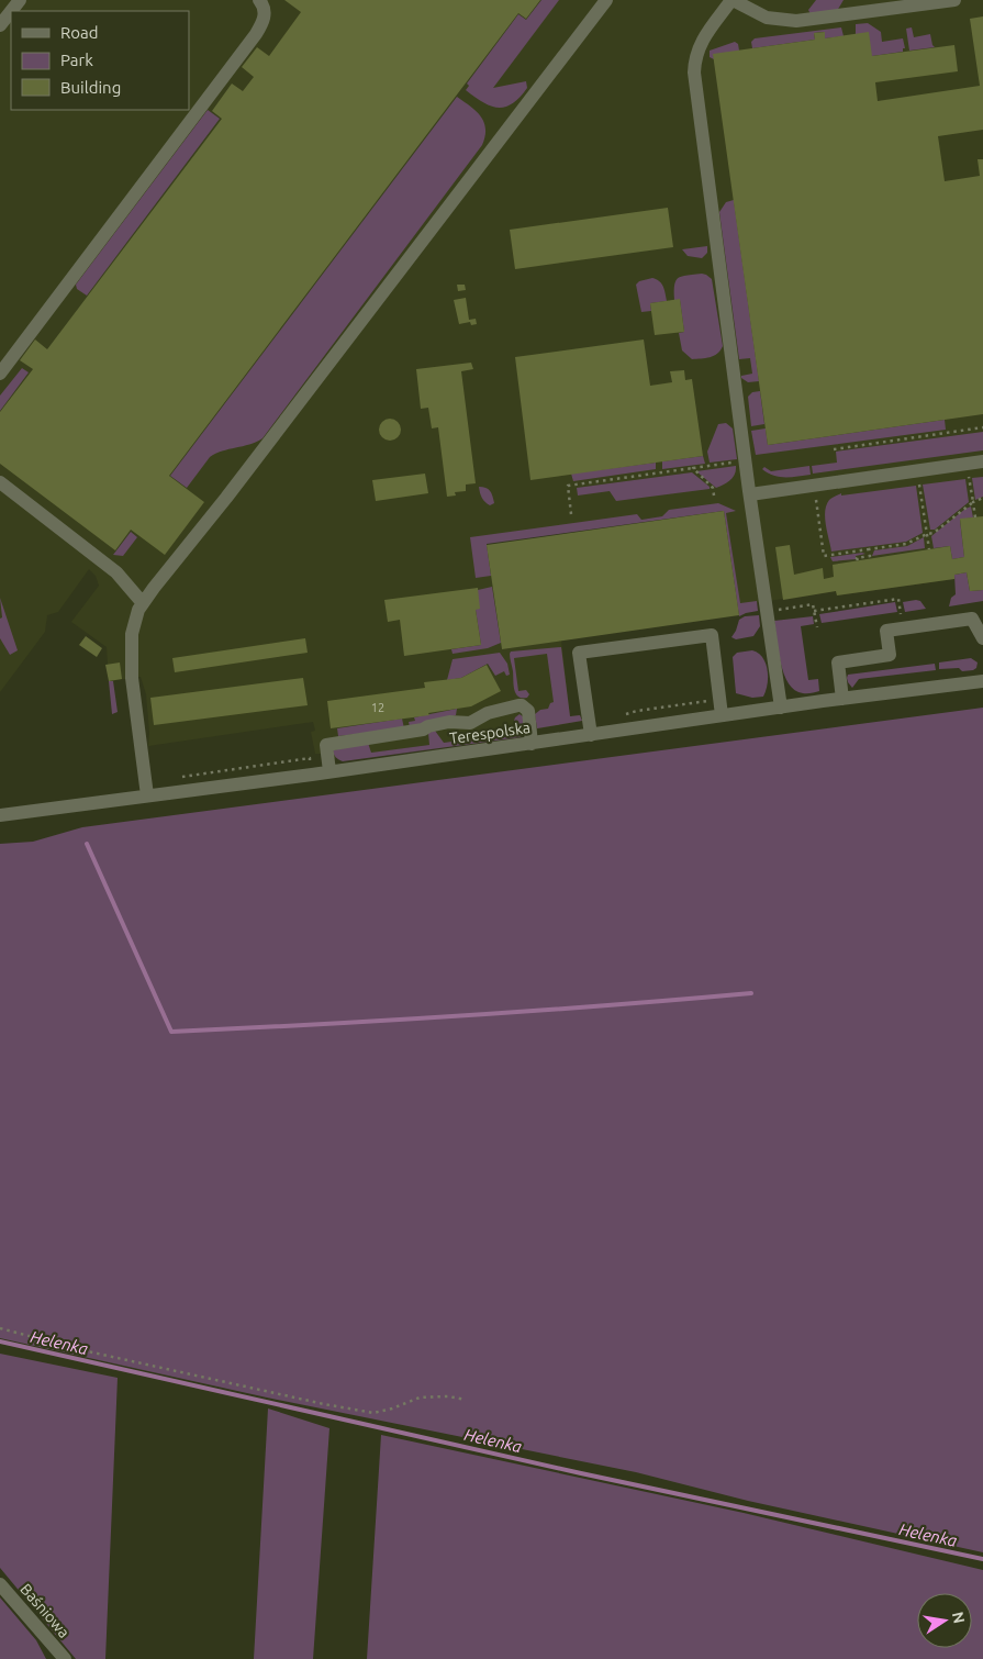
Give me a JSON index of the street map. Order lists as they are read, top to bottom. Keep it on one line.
{"streets":{"street":["Terespolska","Baśniowa"]},"water":["Helenka"],"house_numbers":["12"],"legend":["Road","Park","Building"],"north":"right"}
